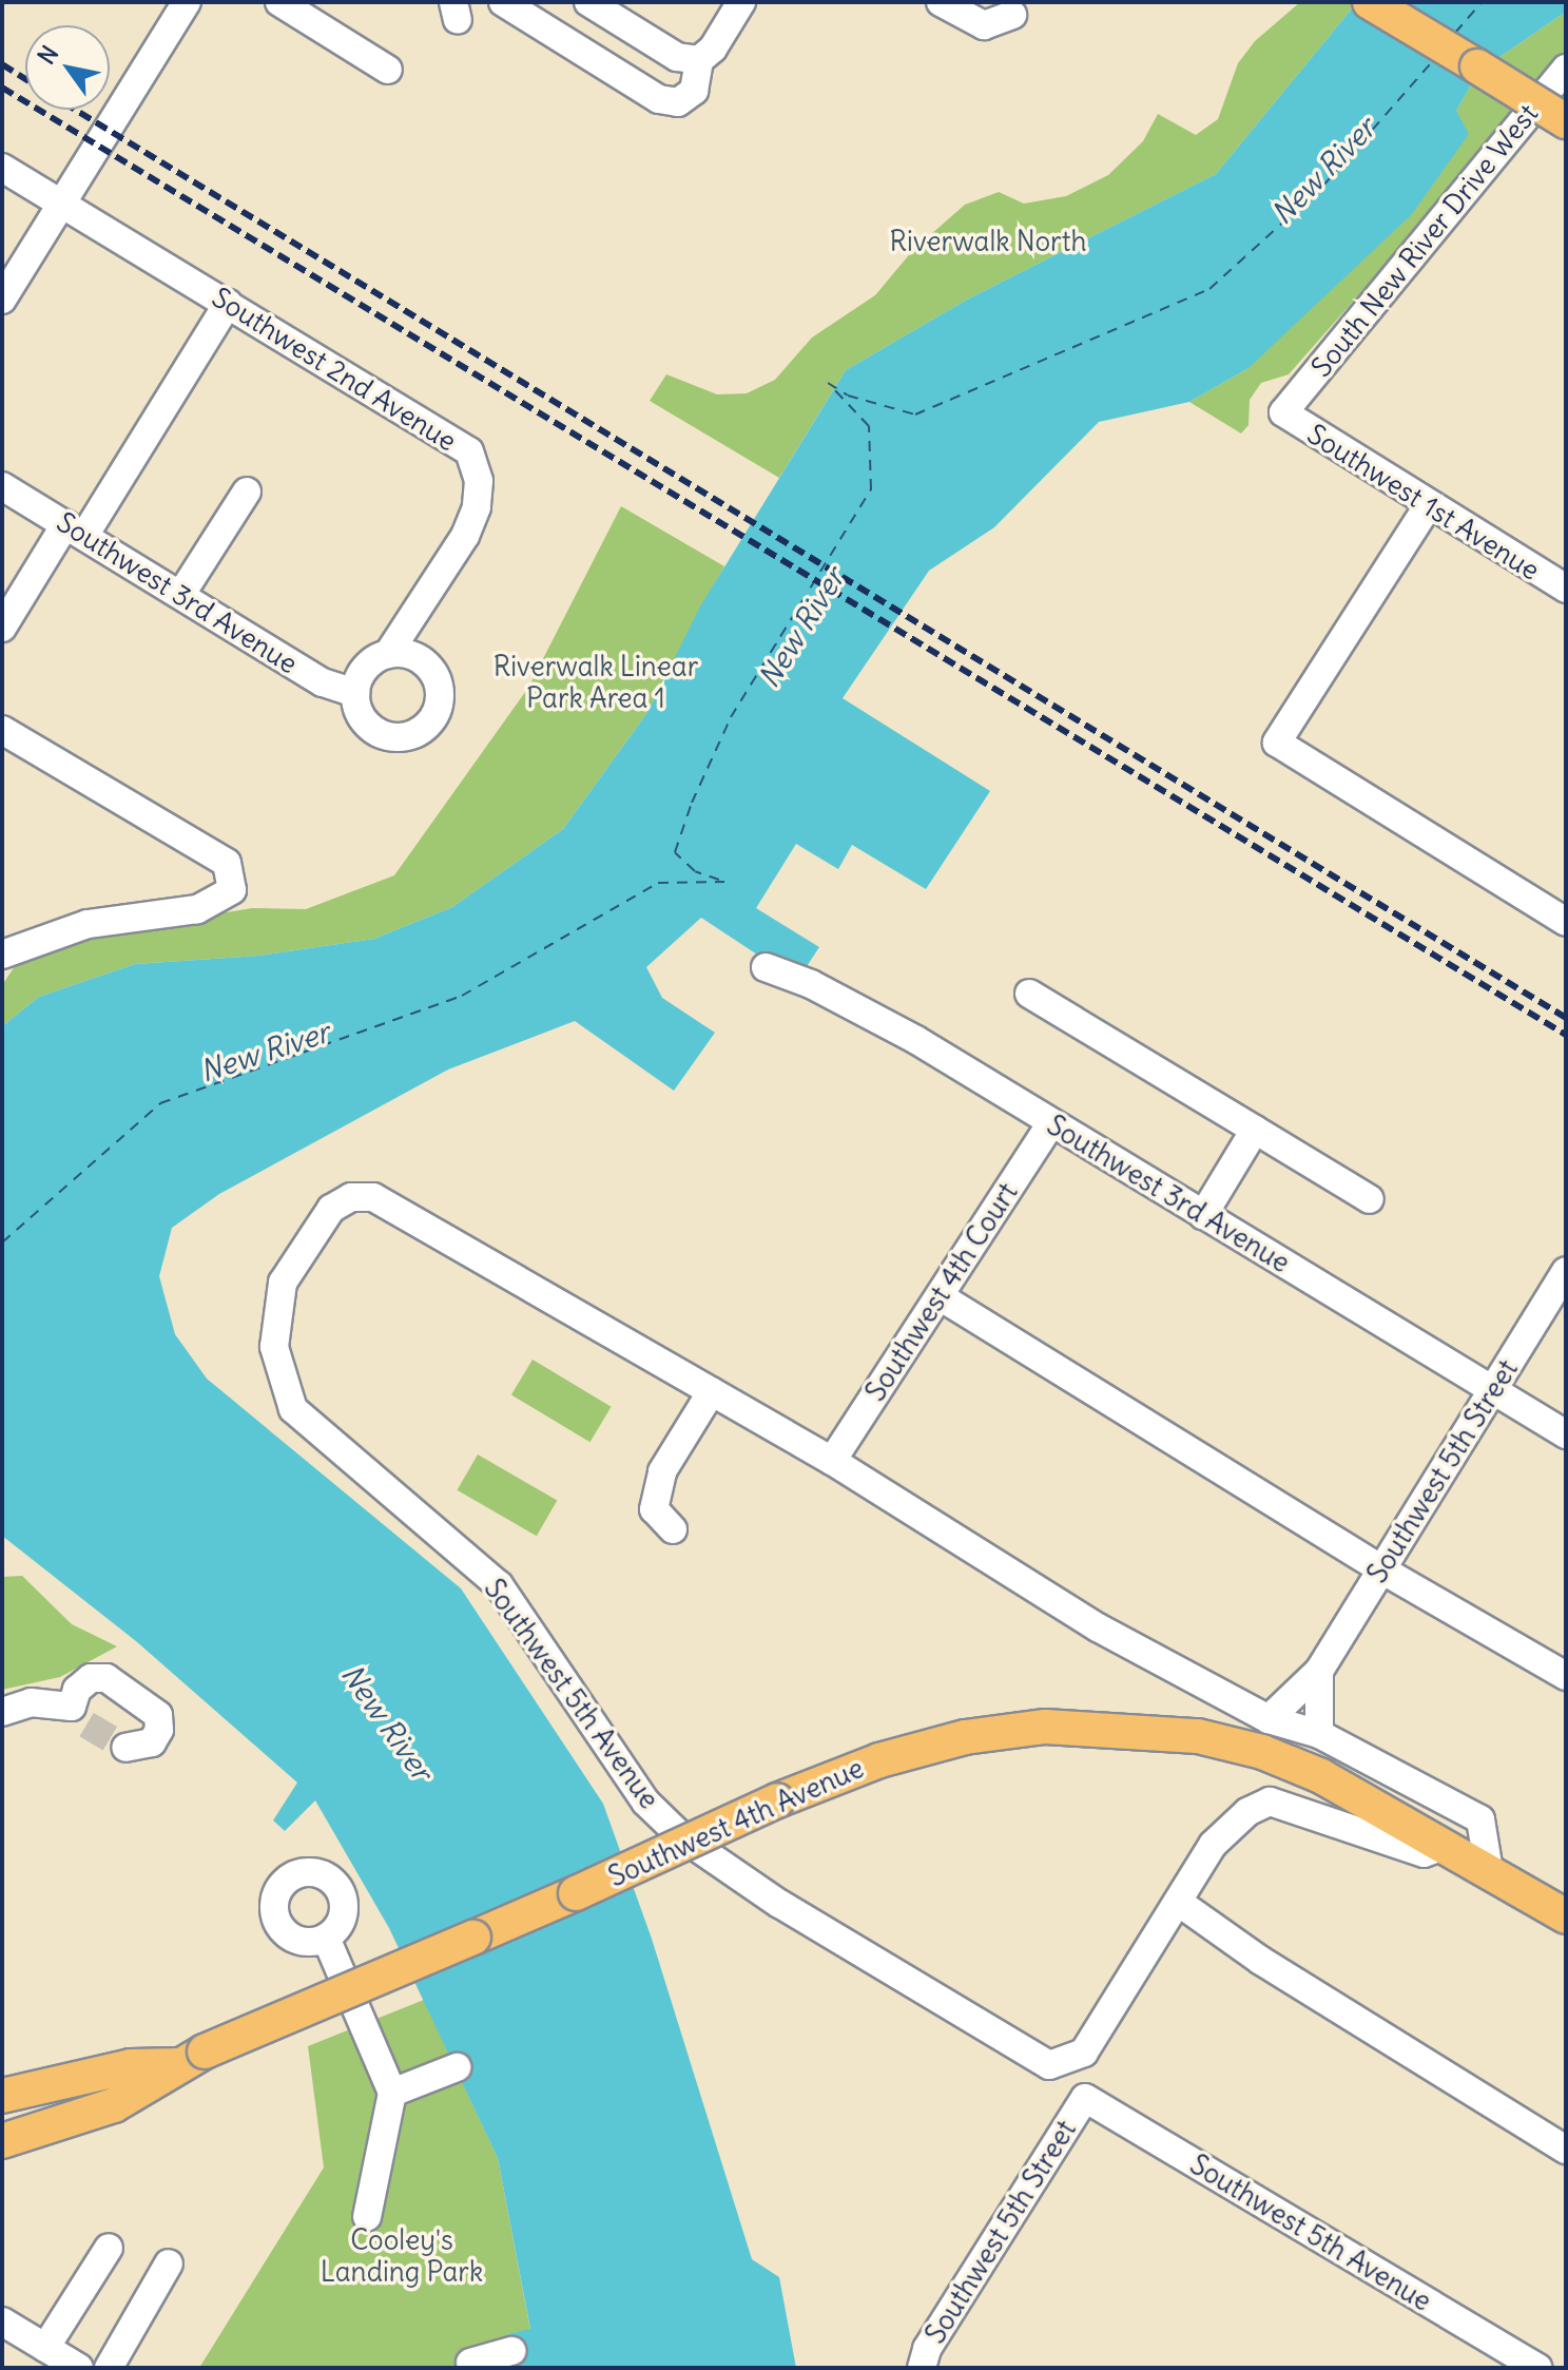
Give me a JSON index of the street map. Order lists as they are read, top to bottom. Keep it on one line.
{"streets":{"main road":["Southwest 4th Avenue"],"street":["South New River Drive West","Southwest 2nd Avenue","Southwest 1st Avenue","Southwest 3rd Avenue","Southwest 4th Court","Southwest 5th Street","Southwest 5th Avenue"]},"crossings":[["South New River Drive West","Southwest 1st Avenue"],["Southwest 2nd Avenue","Southwest 3rd Avenue"],["Southwest 3rd Avenue","Southwest 4th Court"],["Southwest 3rd Avenue","Southwest 5th Street"],["Southwest 5th Street","Southwest 5th Avenue"]],"water":["New River"],"parks":["Riverwalk North","Riverwalk Linear Park Area 1","Cooley's Landing Park"],"north":"top left"}
